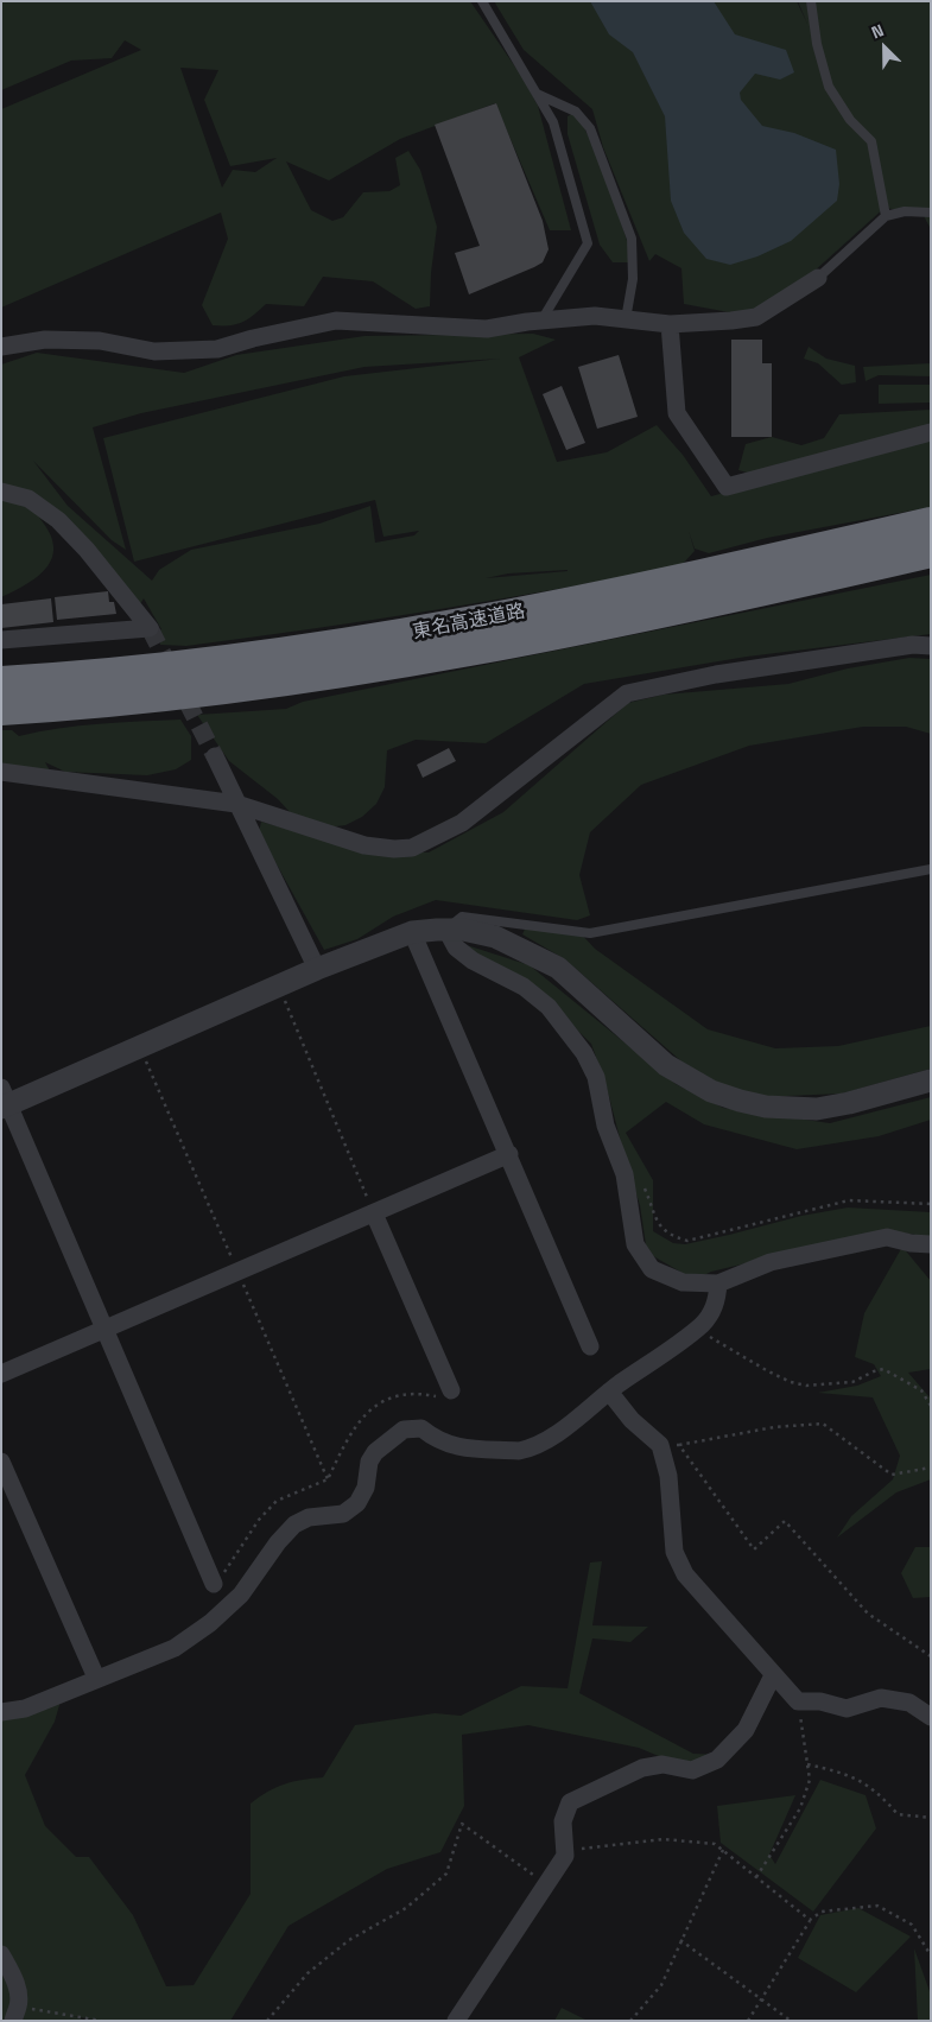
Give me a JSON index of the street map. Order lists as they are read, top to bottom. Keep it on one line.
{"streets":{"highway":["東名高速道路"]},"north":"top left"}
